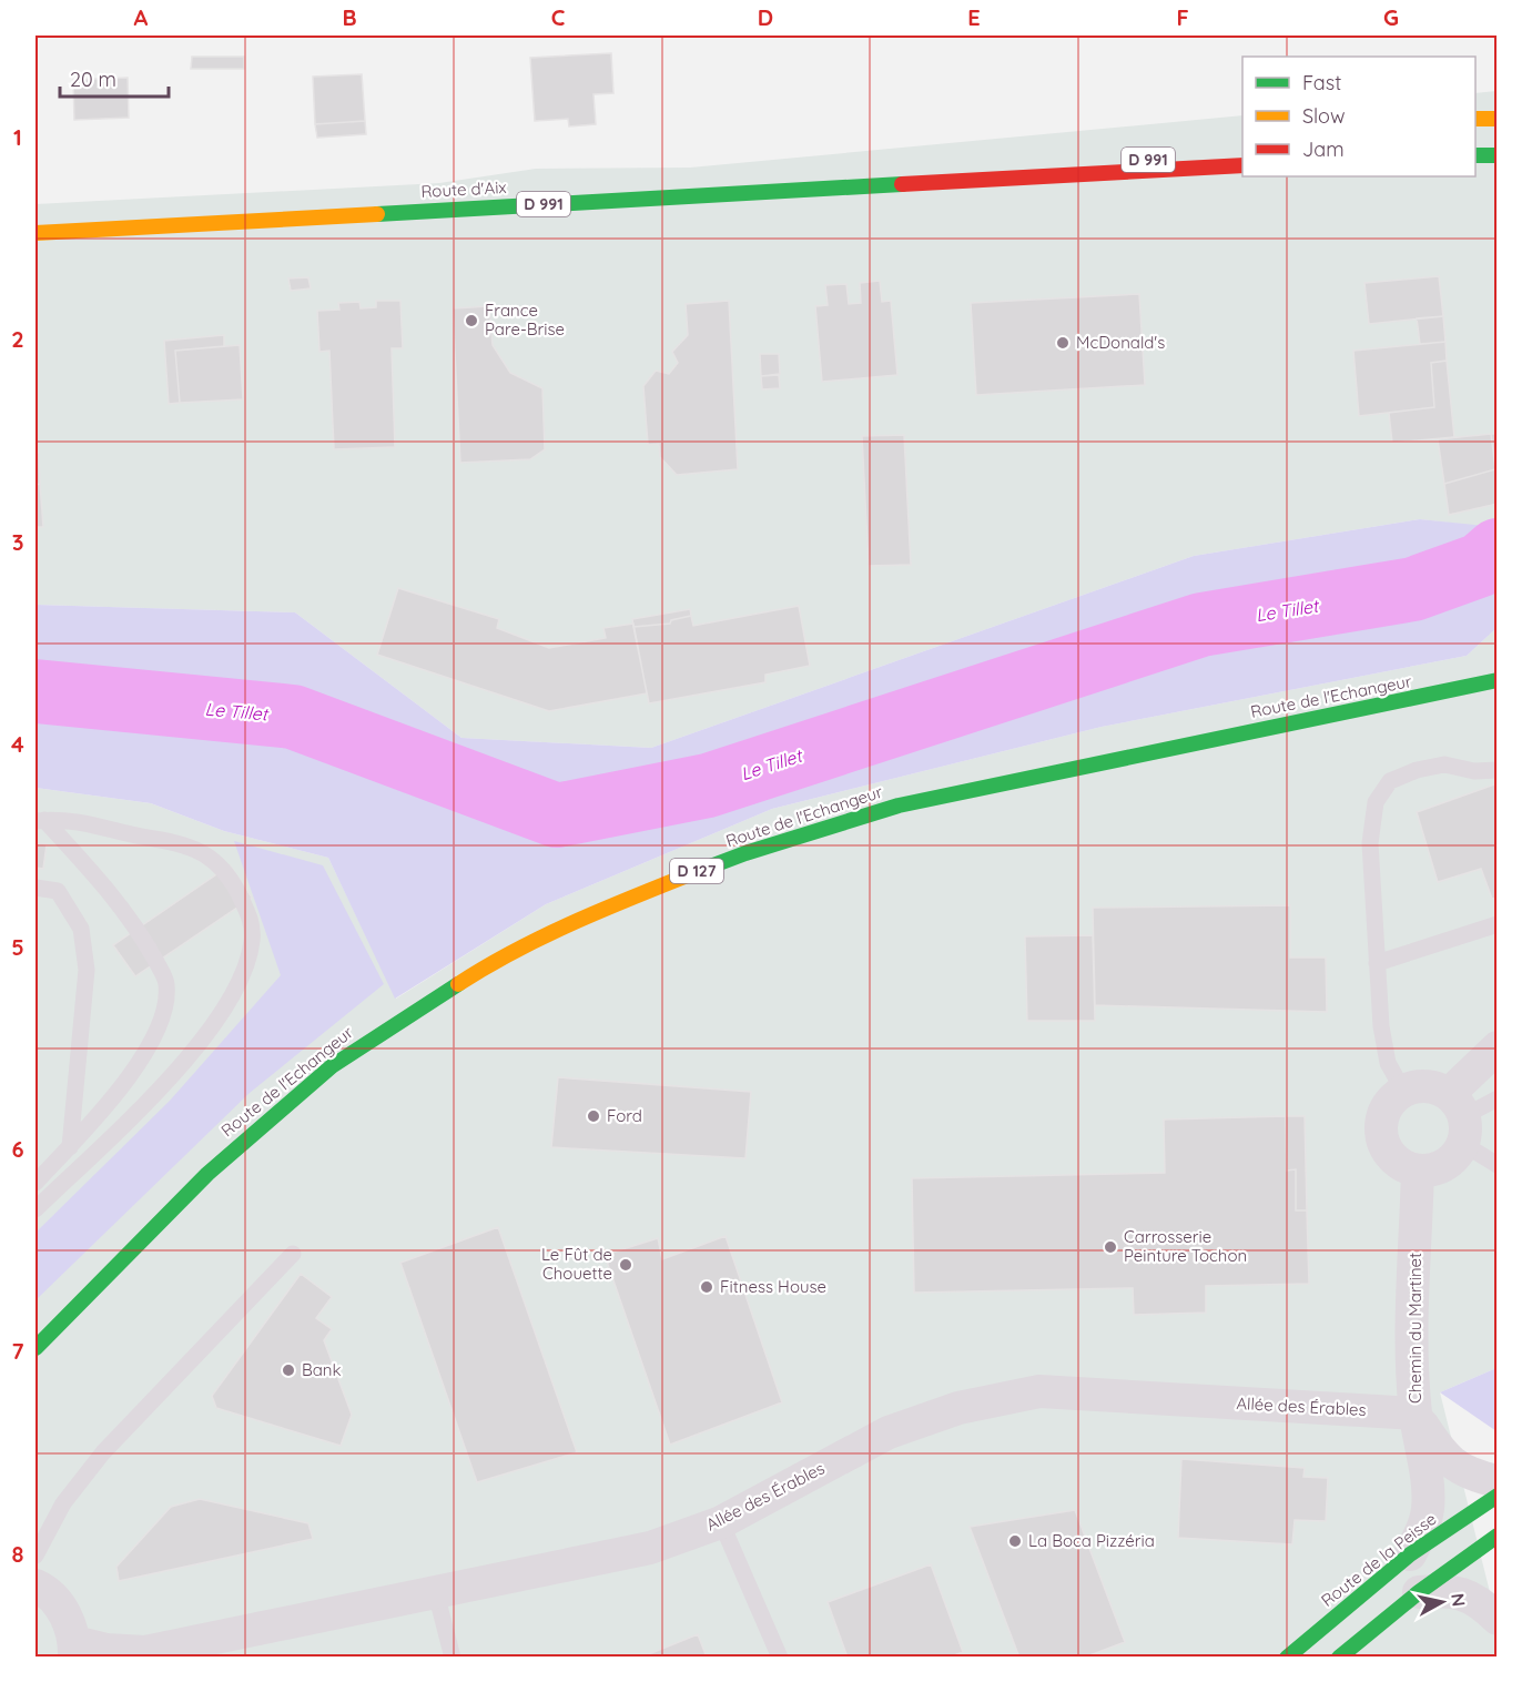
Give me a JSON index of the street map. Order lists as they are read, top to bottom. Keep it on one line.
{"streets":{"main road":["D 991","Route d'Aix","Route de l'Echangeur","D 127","Route de la Peisse"],"street":["Chemin du Martinet","Allée des Érables"]},"crossings":[["Chemin du Martinet","Allée des Érables"]],"water":["Le Tillet"],"places":["France Pare-Brise","McDonald's","Ford","Carrosserie Peinture Tochon","Le Fût de Chouette","Fitness House","Bank","La Boca Pizzéria"],"legend":["Fast","Slow","Jam"],"scale_bar":"20 m","north":"right","grid":{"columns":["A","B","C","D","E","F","G"],"rows":["1","2","3","4","5","6","7","8"]}}
